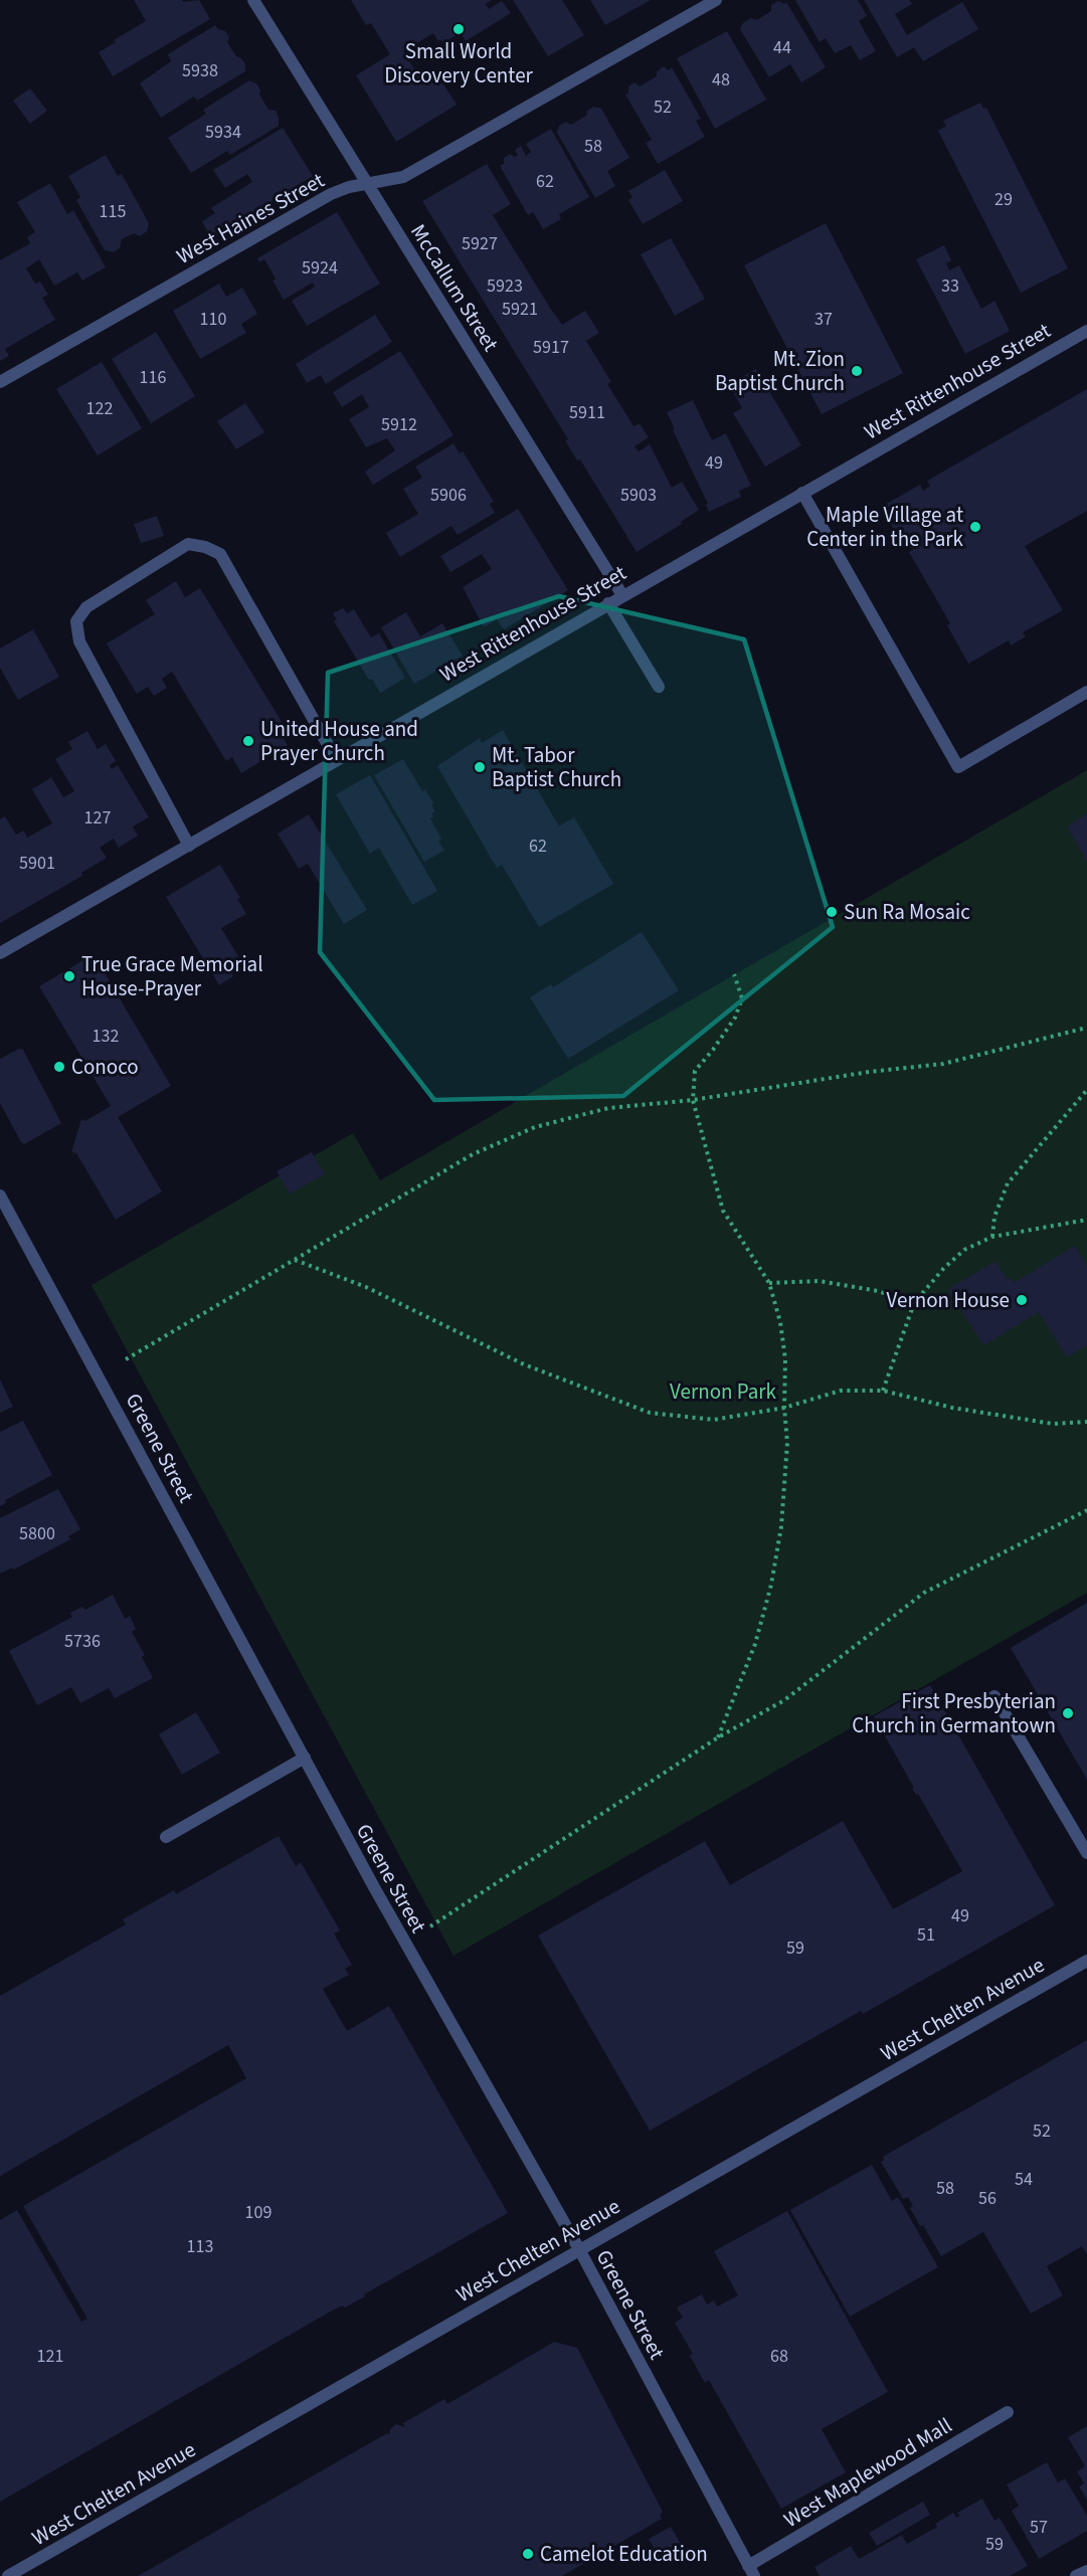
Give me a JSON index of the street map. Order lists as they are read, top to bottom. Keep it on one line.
{"streets":{"street":["West Haines Street","McCallum Street","West Rittenhouse Street","Greene Street","West Chelten Avenue","West Maplewood Mall"]},"crossings":[["West Haines Street","McCallum Street"],["McCallum Street","West Rittenhouse Street"],["Greene Street","West Chelten Avenue"],["Greene Street","West Maplewood Mall"]],"parks":["Vernon Park"],"places":["Small World Discovery Center","Mt. Zion Baptist Church","Maple Village at Center in the Park","United House and Prayer Church","Mt. Tabor Baptist Church","Sun Ra Mosaic","True Grace Memorial House-Prayer","Conoco","Vernon House","First Presbyterian Church in Germantown","Camelot Education"],"house_numbers":["44","5938","48","52","5934","58","62","29","115","5927","5924","5923","33","5921","110","37","5917","116","122","5911","5912","49","5906","5903","127","62","5901","132","5800","5736","49","51","59","52","54","58","56","109","113","121","68","57","59"]}
